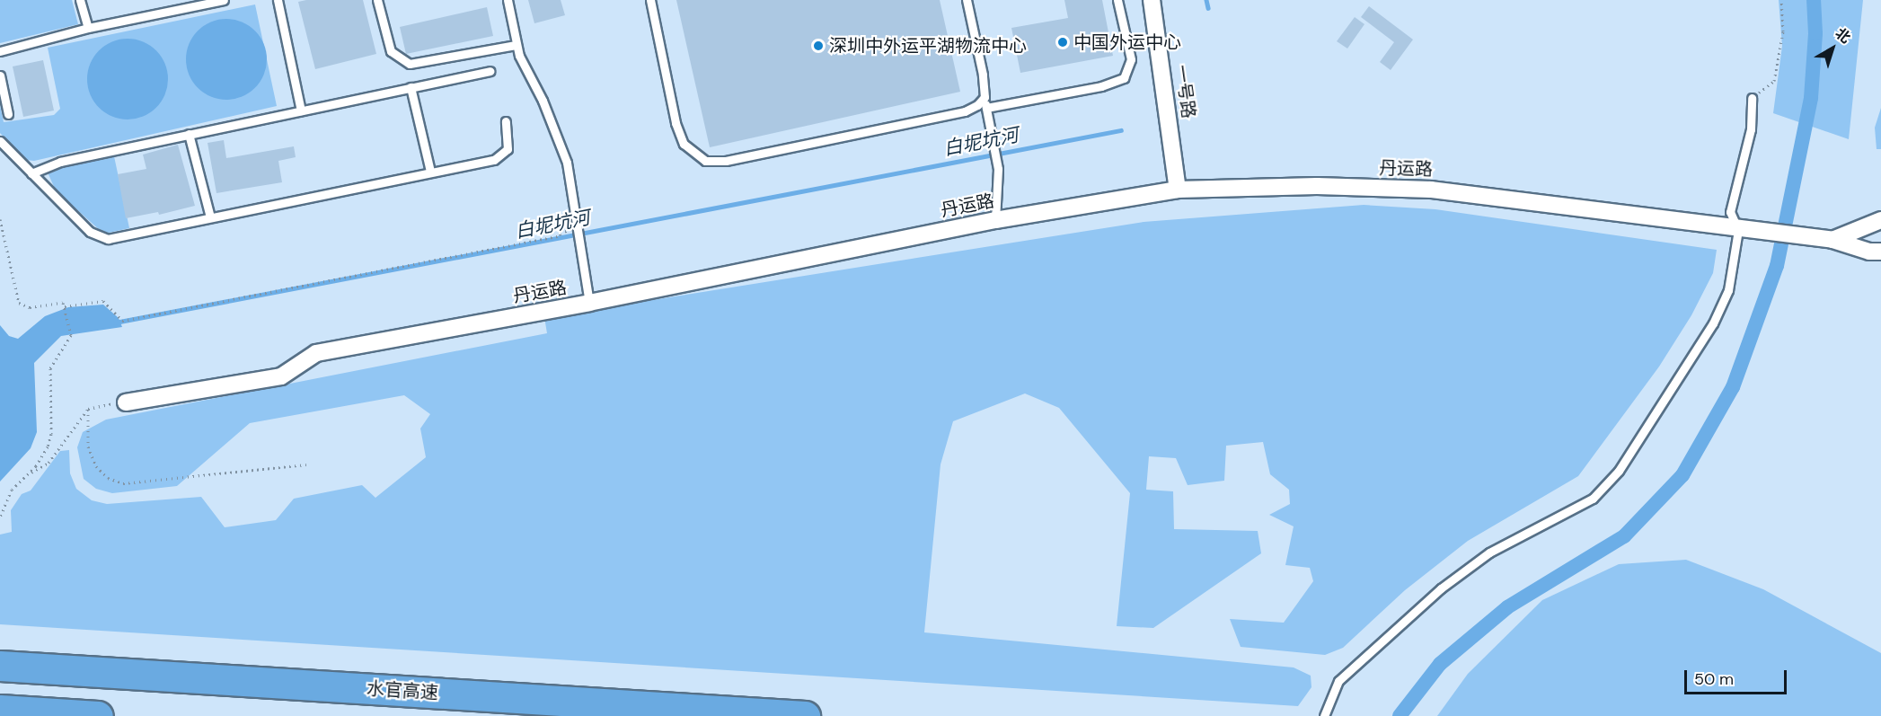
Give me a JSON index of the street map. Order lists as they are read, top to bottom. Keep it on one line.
{"streets":{"highway":["水官高速"],"street":["一号路","丹运路"]},"crossings":[["一号路","丹运路"]],"water":["白坭坑河"],"places":["中国外运中心","深圳中外运平湖物流中心"],"scale_bar":"50 m","north":"top right"}
